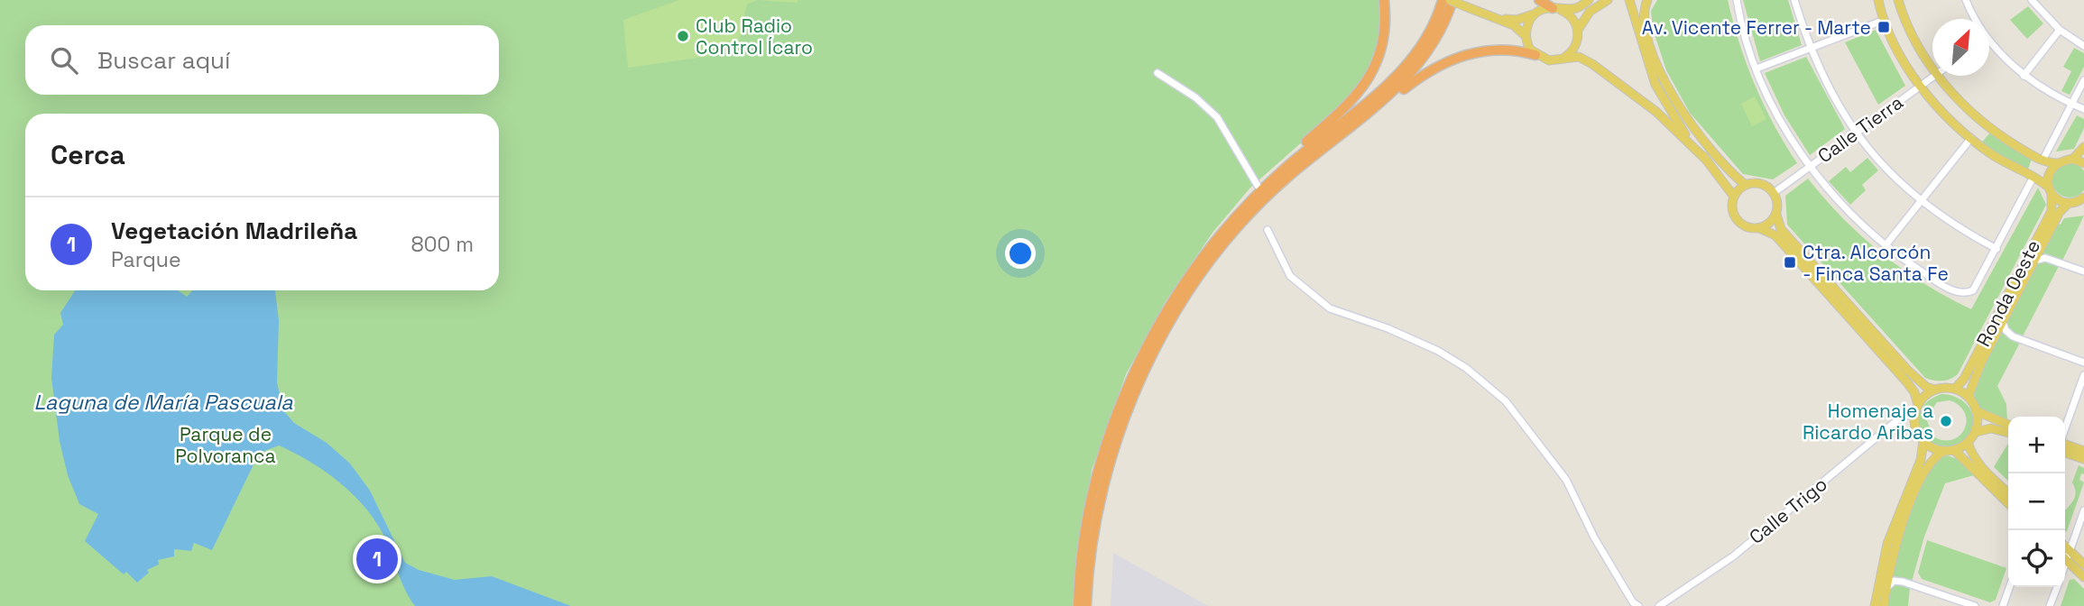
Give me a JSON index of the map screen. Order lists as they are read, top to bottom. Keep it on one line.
{"streets":{"main road":["Ronda Oeste"],"street":["Calle Tierra","Calle Trigo"]},"crossings":[["Ronda Oeste","Calle Trigo"]],"water":["Laguna de María Pascuala"],"parks":["Parque de Polvoranca"],"places":{"transit":["Av. Vicente Ferrer - Marte","Ctra. Alcorcón - Finca Santa Fe"],"other":["Club Radio Control Ícaro","Homenaje a Ricardo Aribas"]},"north":"top right","page":{"search":"Buscar aquí","heading":"Cerca","list":[{"mark":"1","name":"Vegetación Madrileña","note":"Parque","value":"800 m"}],"map_buttons":["+","−"],"pins":"1"}}
